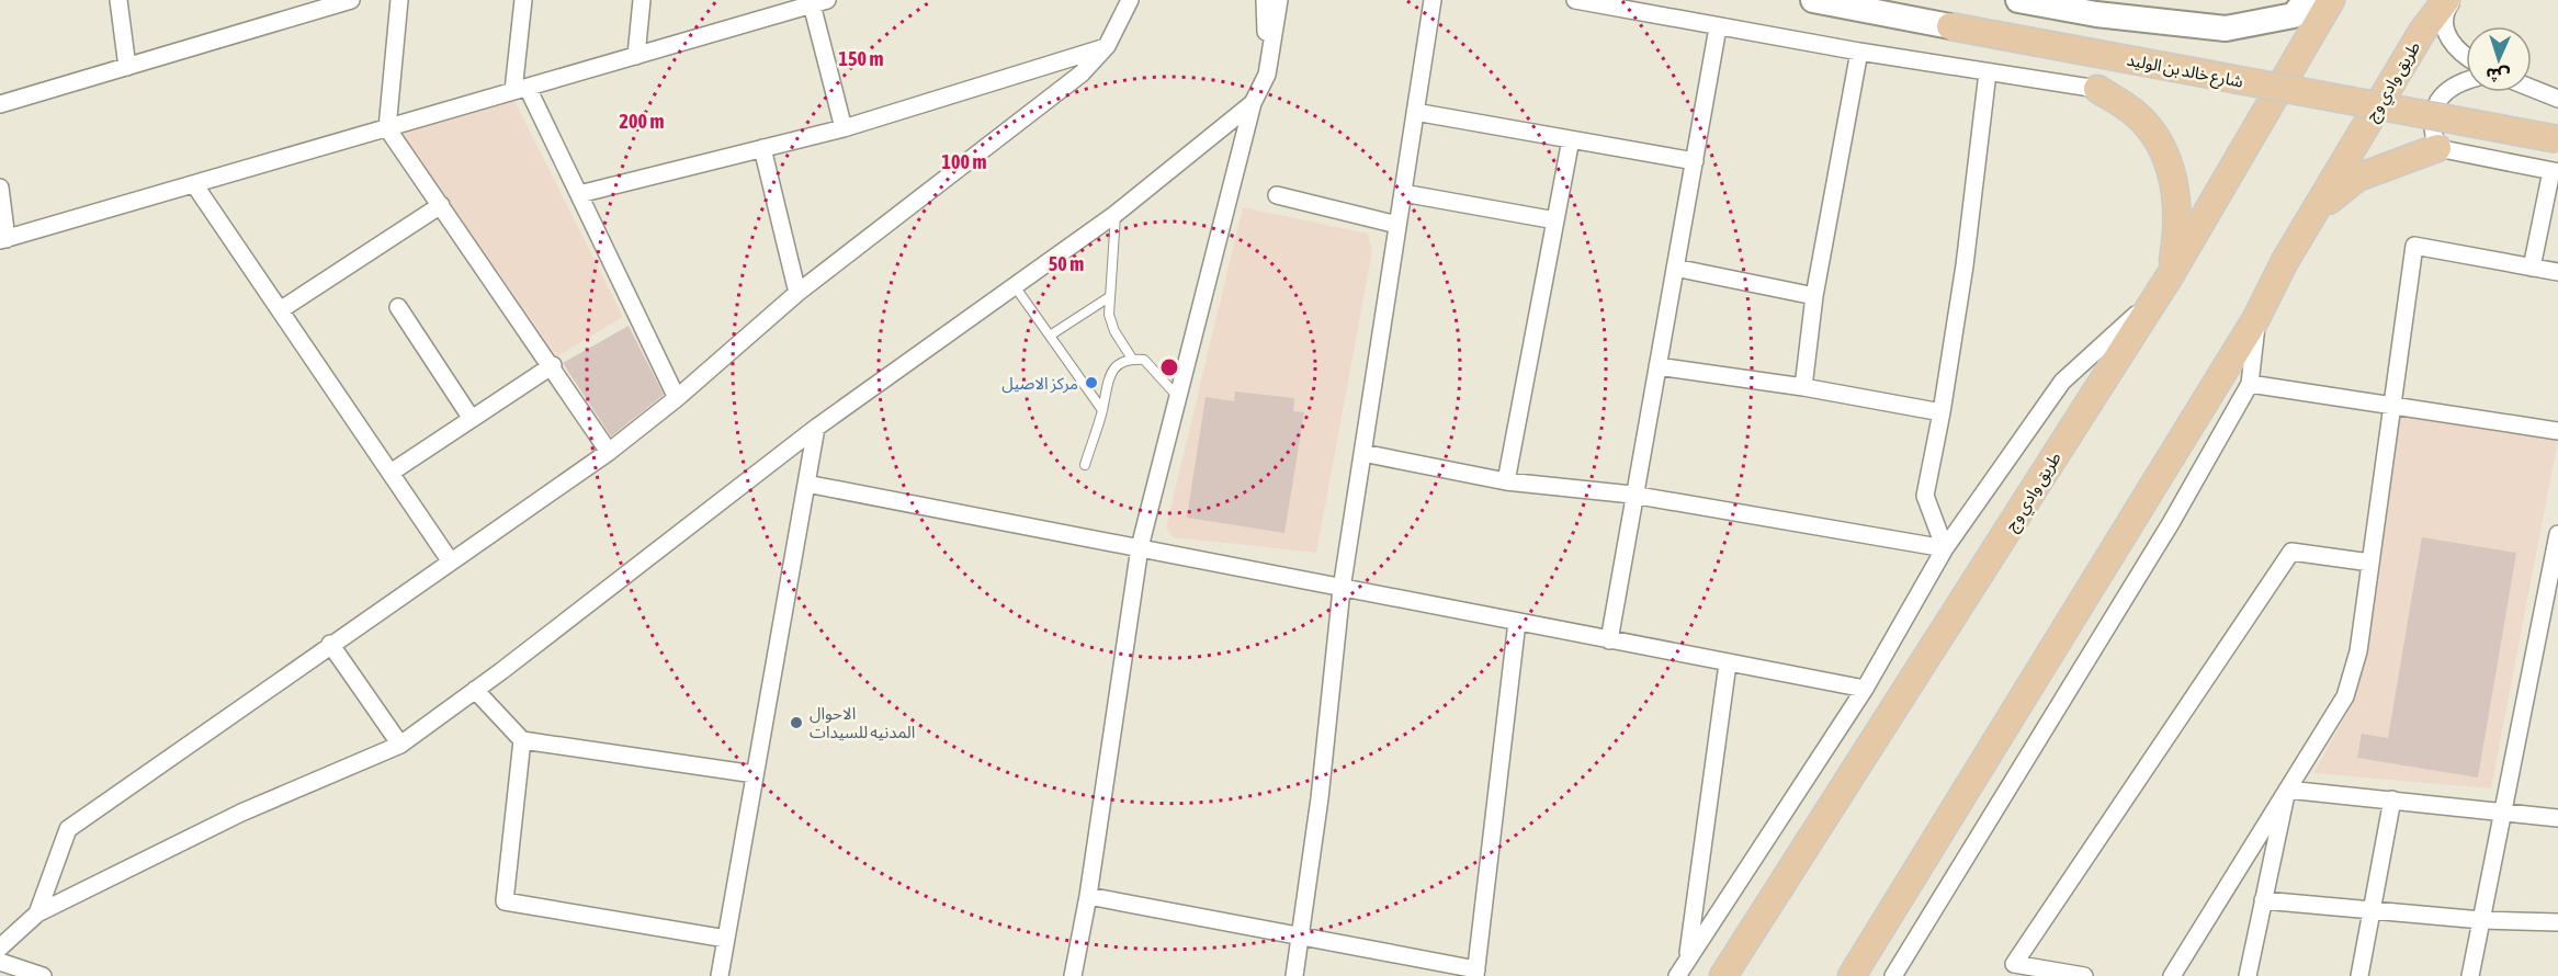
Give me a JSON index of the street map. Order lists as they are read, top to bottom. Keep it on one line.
{"streets":{"main road":["شارع خالد بن الوليد","طريق وادي وج"]},"places":["مركز الاصيل","الاحوال المدنيه للسيدات"],"north":"bottom","rings":["150 m","200 m","100 m","50 m"]}
